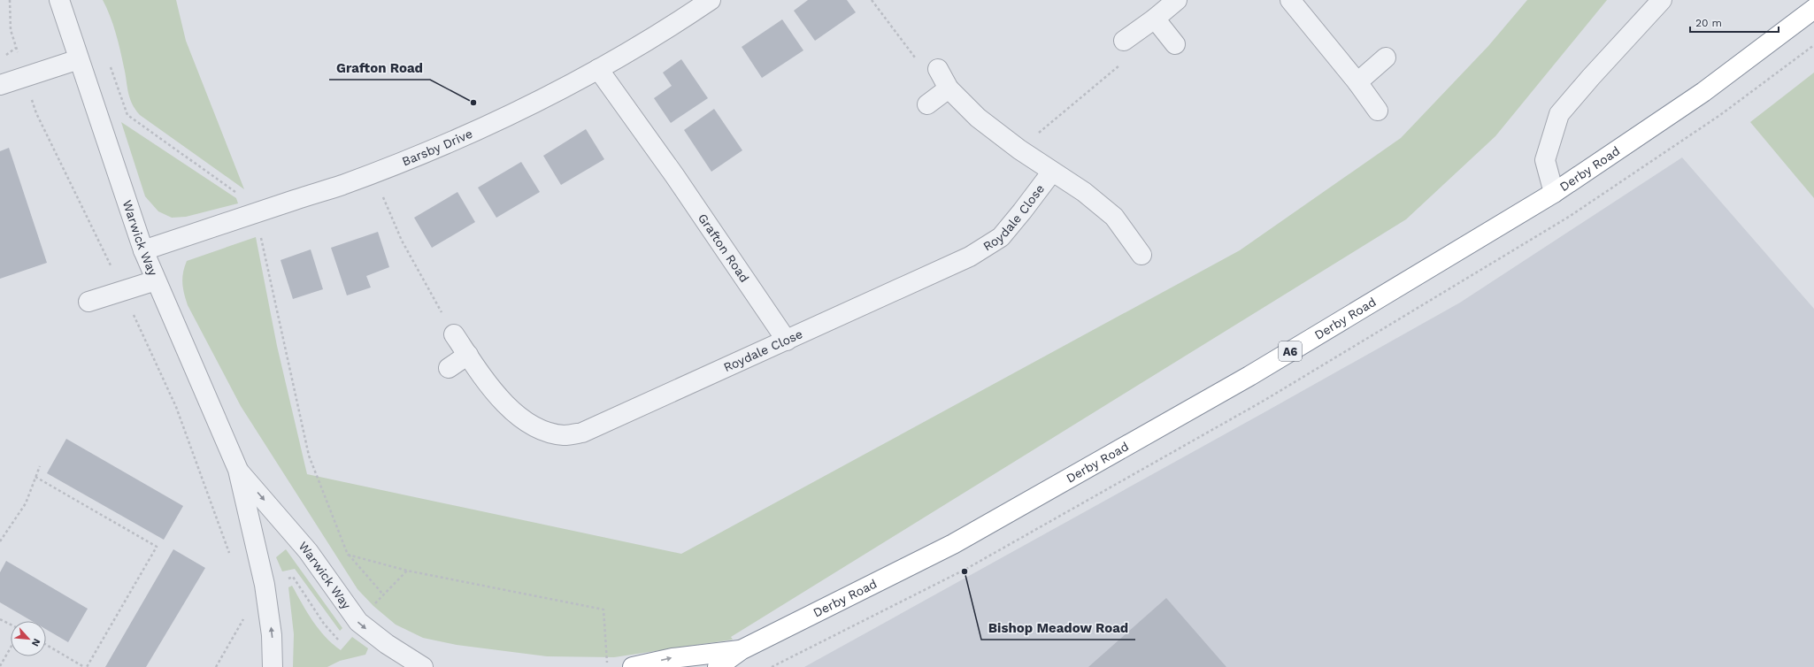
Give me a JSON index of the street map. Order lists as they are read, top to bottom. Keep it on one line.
{"streets":{"highway":["Derby Road","A6"],"street":["Barsby Drive","Roydale Close","Warwick Way","Grafton Road"]},"crossings":[["Barsby Drive","Warwick Way"],["Barsby Drive","Grafton Road"],["Roydale Close","Grafton Road"]],"places":["Grafton Road","Bishop Meadow Road"],"scale_bar":"20 m","north":"bottom right"}
